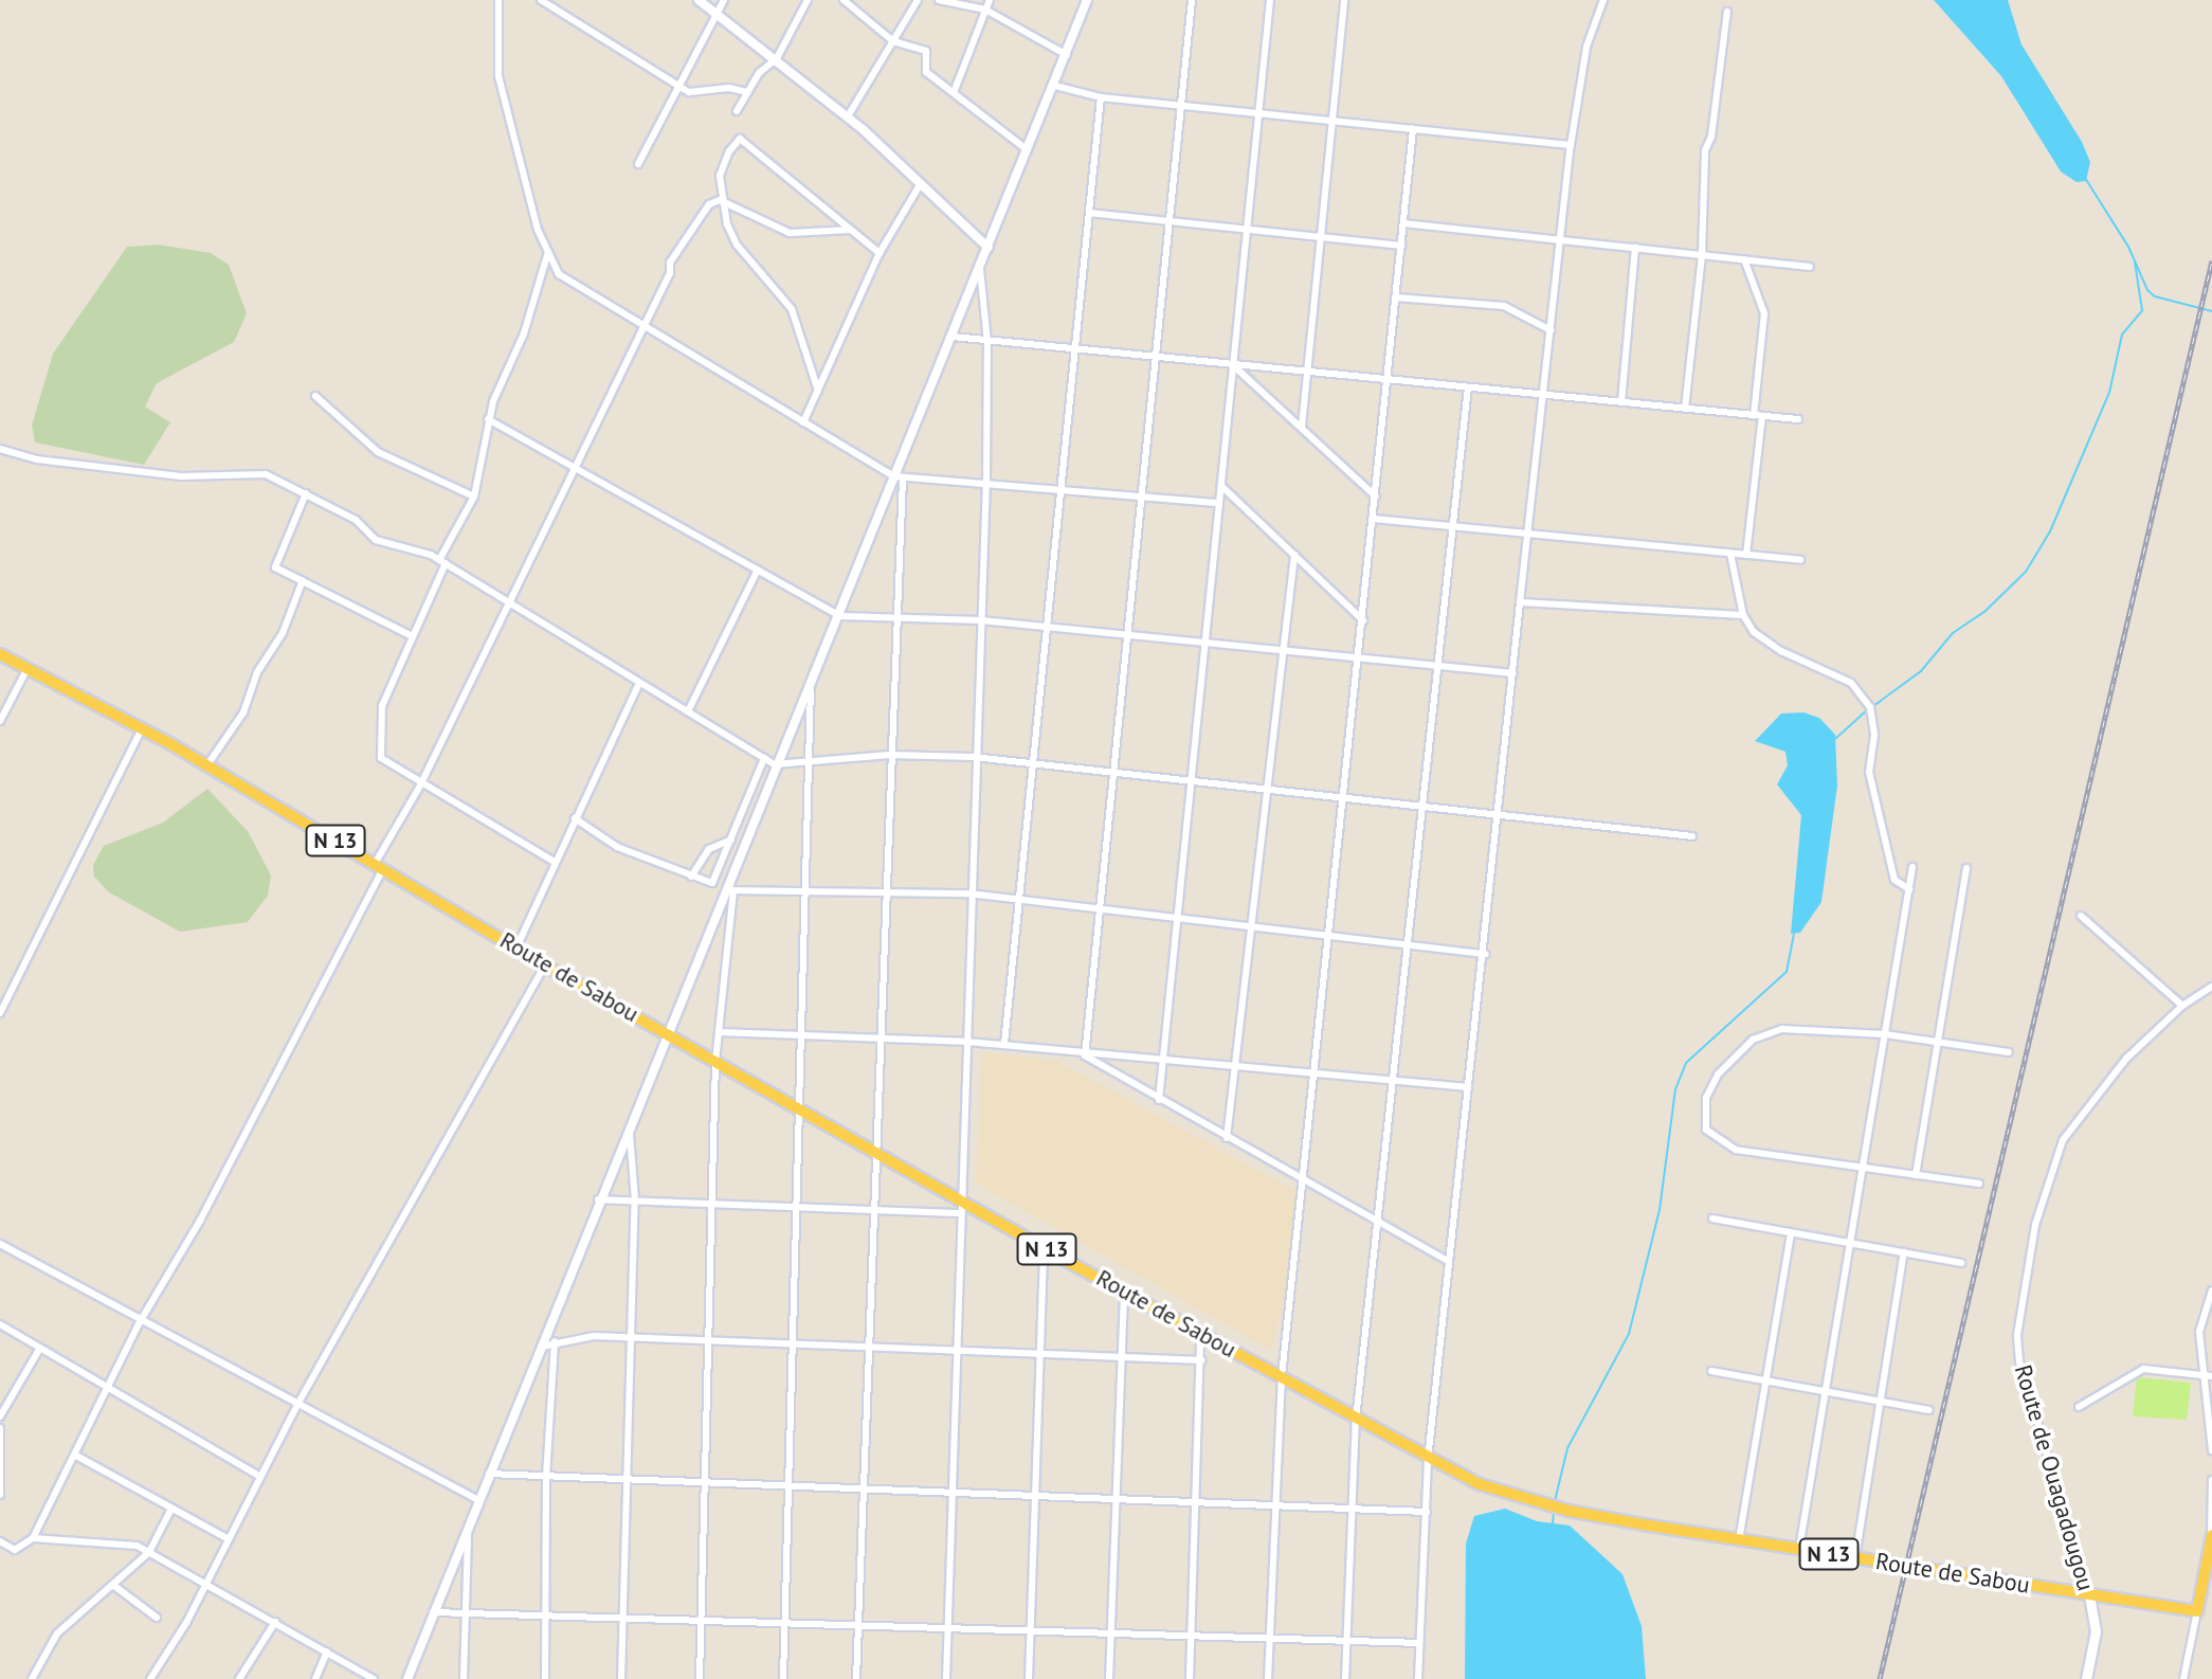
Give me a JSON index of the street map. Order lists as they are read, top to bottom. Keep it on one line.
{"streets":{"main road":["N 13","Route de Sabou","Route de Ouagadougou"]},"crossings":[["Route de Sabou","Route de Ouagadougou"]]}
